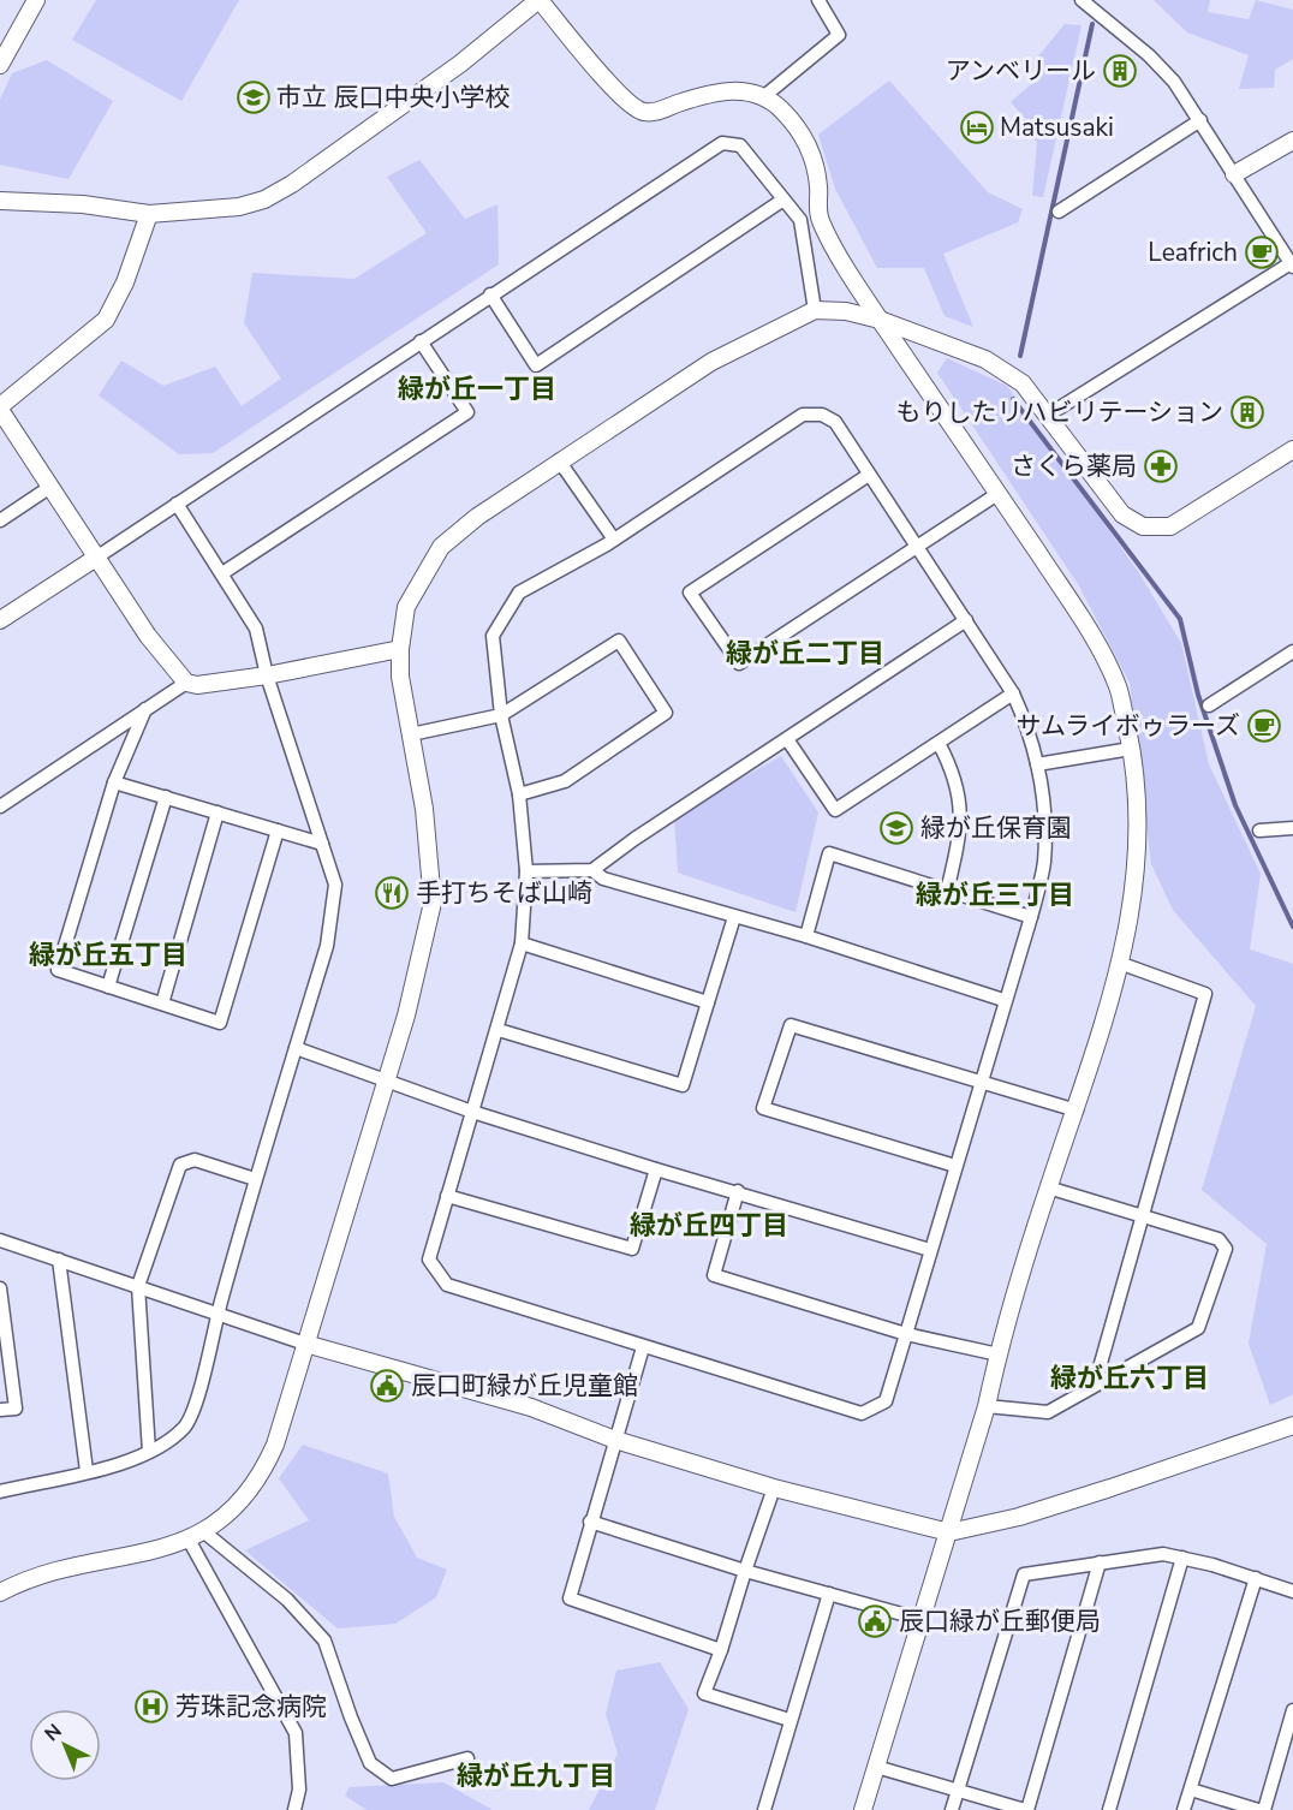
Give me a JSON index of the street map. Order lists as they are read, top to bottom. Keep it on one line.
{"districts":["緑が丘一丁目","緑が丘二丁目","緑が丘三丁目","緑が丘五丁目","緑が丘四丁目","緑が丘六丁目","緑が丘九丁目"],"places":{"building":["アンベリール","もりしたリハビリテーション"],"school or university":["市立 辰口中央小学校","緑が丘保育園"],"hotel":["Matsusaki"],"cafe":["Leafrich","サムライボゥラーズ"],"pharmacy":["さくら薬局"],"restaurant":["手打ちそば山崎"],"public building":["辰口町緑が丘児童館","辰口緑が丘郵便局"],"hospital":["芳珠記念病院"]},"north":"top left"}
